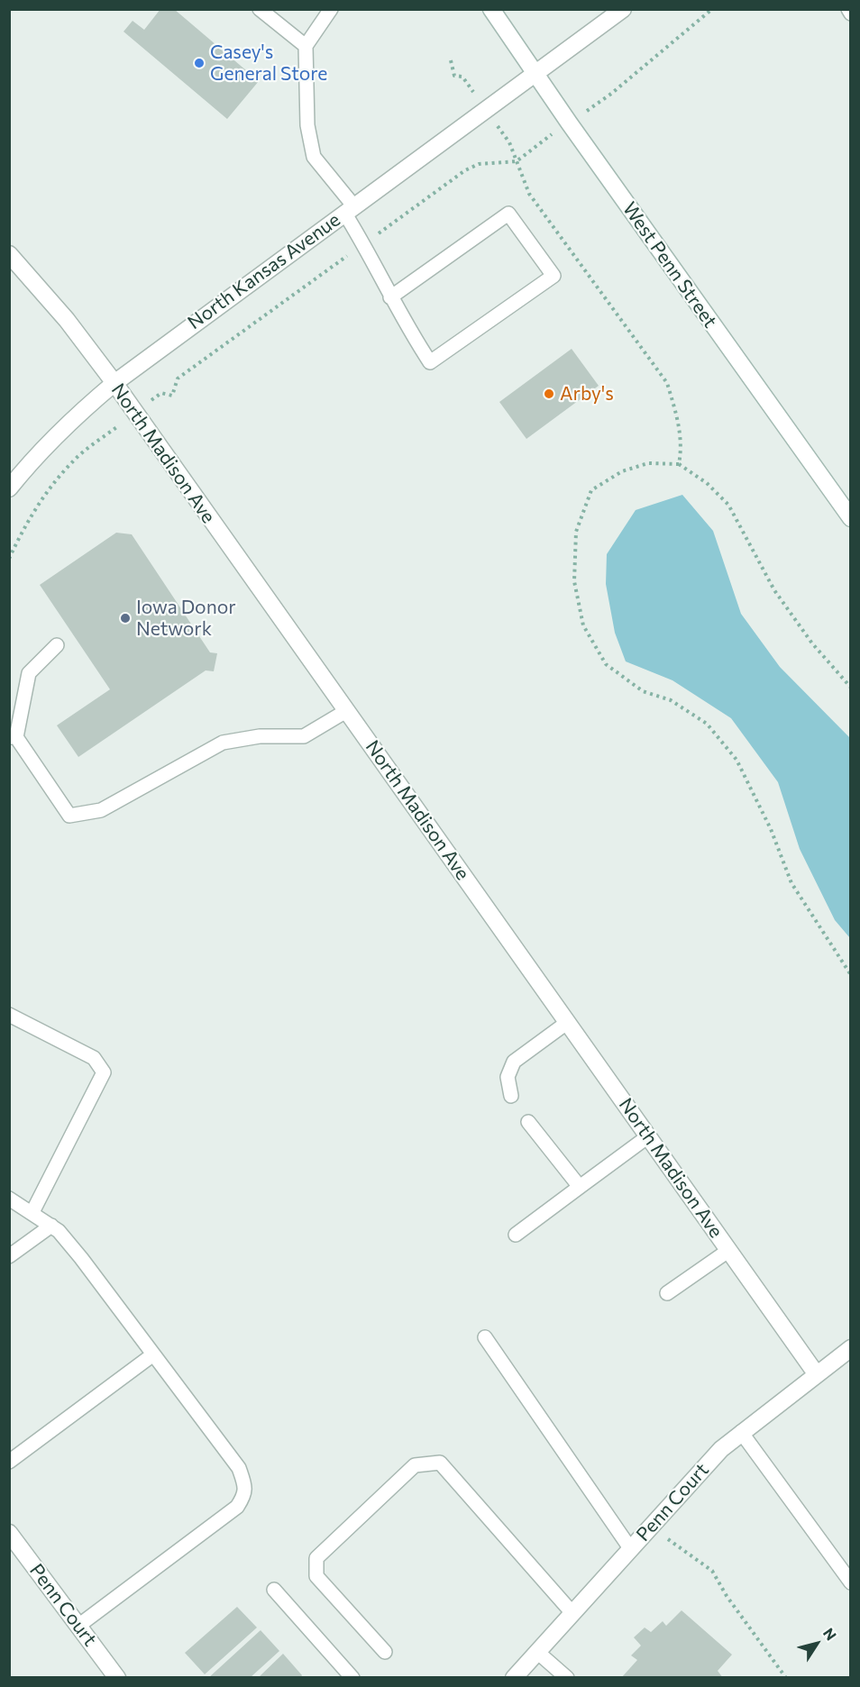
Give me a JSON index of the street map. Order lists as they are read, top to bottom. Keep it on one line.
{"streets":{"street":["West Penn Street","North Kansas Avenue","North Madison Ave","Penn Court"]},"crossings":[["West Penn Street","North Kansas Avenue"],["North Kansas Avenue","North Madison Ave"],["North Madison Ave","Penn Court"]],"places":["Casey's General Store","Arby's","Iowa Donor Network"],"north":"top right"}
